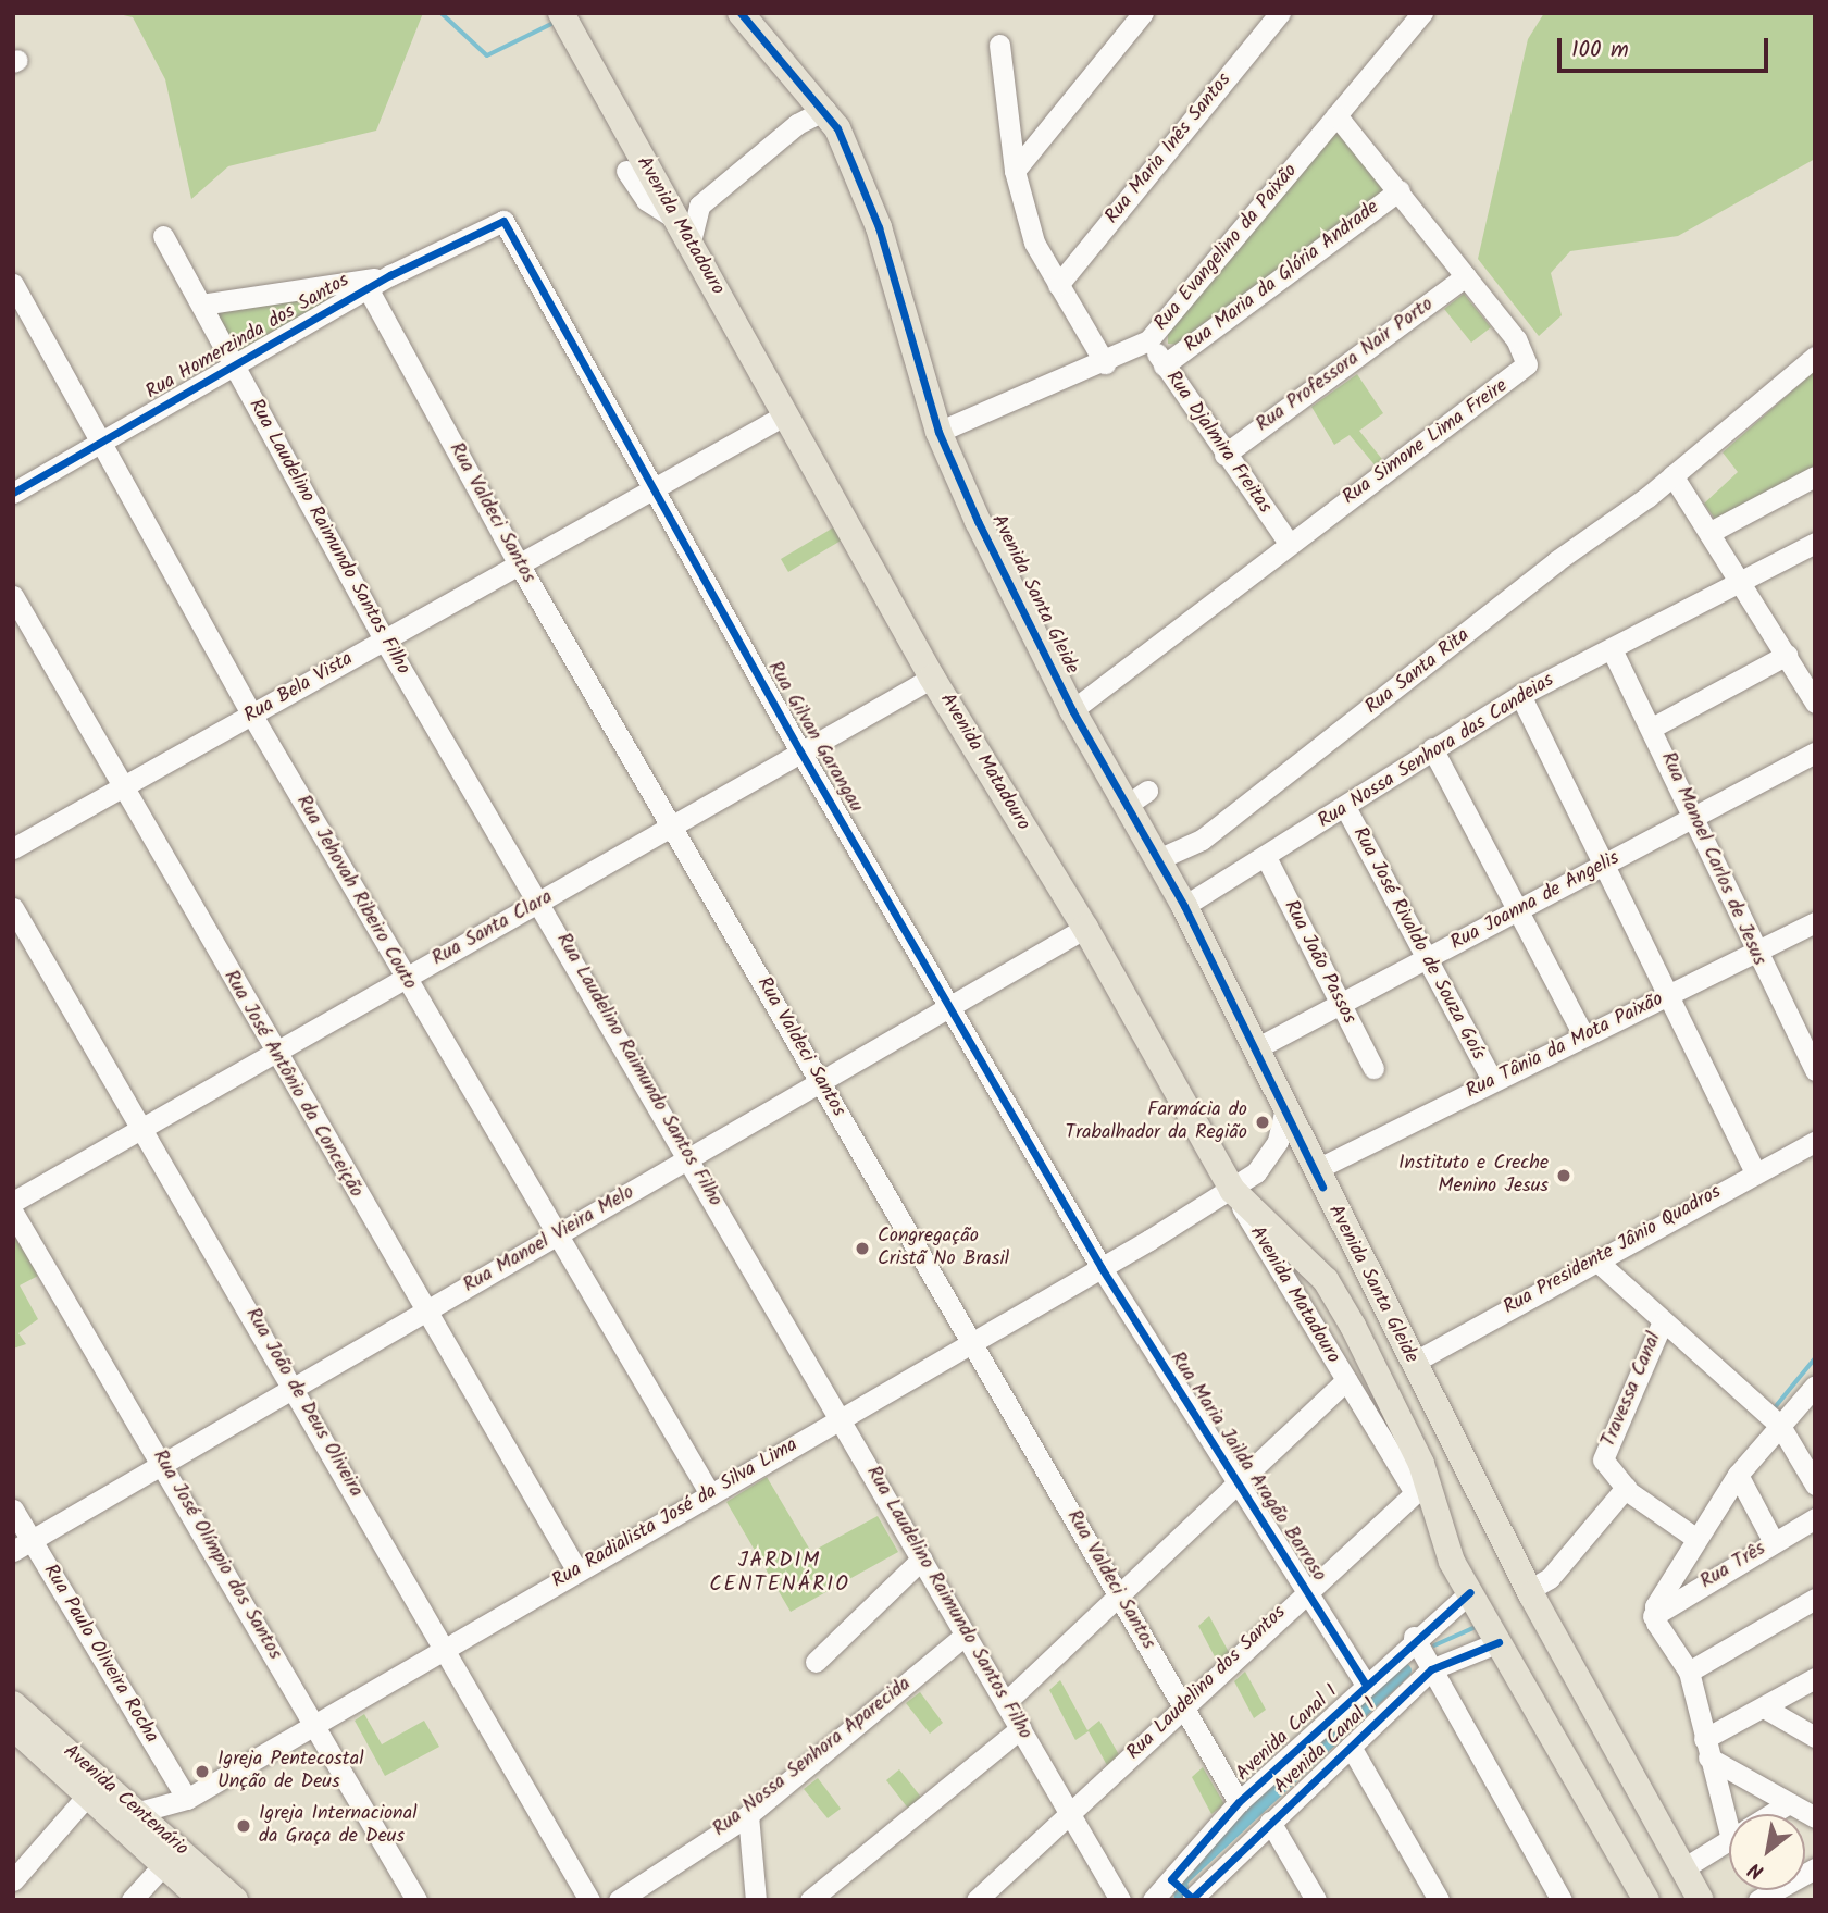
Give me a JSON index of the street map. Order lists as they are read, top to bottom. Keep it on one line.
{"streets":{"main road":["Avenida Matadouro","Avenida Santa Gleide","Avenida Centenário"],"street":["Rua Maria Inês Santos","Rua Evangelino da Paixão","Rua Maria da Glória Andrade","Rua Homerzinda dos Santos","Rua Professora Nair Porto","Rua Djalmira Freitas","Rua Simone Lima Freire","Rua Valdeci Santos","Rua Laudelino Raimundo Santos Filho","Rua Santa Rita","Rua Bela Vista","Rua Gilvan Garangau","Rua Nossa Senhora das Candeias","Rua Manoel Carlos de Jesus","Rua Jehovah Ribeiro Couto","Rua Joanna de Angelis","Rua Santa Clara","Rua José Rivaldo de Souza Goís","Rua João Passos","Rua Tânia da Mota Paixão","Rua José Antônio da Conceição","Rua Manoel Vieira Melo","Rua Presidente Jânio Quadros","Travessa Canal","Rua João de Deus Oliveira","Rua Maria Jailda Aragão Barroso","Rua Radialista José da Silva Lima","Rua José Olímpio dos Santos","Rua Três","Rua Paulo Oliveira Rocha","Rua Laudelino dos Santos","Avenida Canal I","Avenida Canal 1","Rua Nossa Senhora Aparecida"]},"crossings":[["Avenida Matadouro","Avenida Santa Gleide"],["Avenida Matadouro","Rua Bela Vista"],["Avenida Matadouro","Rua Santa Clara"],["Avenida Matadouro","Rua Manoel Vieira Melo"],["Avenida Matadouro","Rua Radialista José da Silva Lima"],["Avenida Matadouro","Rua Laudelino dos Santos"],["Rua Evangelino da Paixão","Rua Djalmira Freitas"],["Rua Evangelino da Paixão","Rua Simone Lima Freire"],["Rua Evangelino da Paixão","Avenida Santa Gleide"],["Rua Maria da Glória Andrade","Rua Djalmira Freitas"],["Rua Maria da Glória Andrade","Rua Simone Lima Freire"],["Rua Homerzinda dos Santos","Rua Valdeci Santos"],["Rua Homerzinda dos Santos","Rua Laudelino Raimundo Santos Filho"],["Rua Homerzinda dos Santos","Rua Gilvan Garangau"],["Rua Homerzinda dos Santos","Rua Jehovah Ribeiro Couto"],["Rua Professora Nair Porto","Rua Djalmira Freitas"],["Rua Professora Nair Porto","Rua Simone Lima Freire"],["Rua Djalmira Freitas","Rua Simone Lima Freire"],["Rua Simone Lima Freire","Avenida Santa Gleide"],["Rua Valdeci Santos","Rua Bela Vista"],["Rua Valdeci Santos","Rua Santa Clara"],["Rua Valdeci Santos","Rua Manoel Vieira Melo"],["Rua Valdeci Santos","Rua Radialista José da Silva Lima"],["Rua Valdeci Santos","Rua Laudelino dos Santos"],["Rua Valdeci Santos","Avenida Canal I"],["Rua Laudelino Raimundo Santos Filho","Rua Bela Vista"],["Rua Laudelino Raimundo Santos Filho","Rua Santa Clara"],["Rua Laudelino Raimundo Santos Filho","Rua Manoel Vieira Melo"],["Rua Laudelino Raimundo Santos Filho","Rua Radialista José da Silva Lima"],["Rua Laudelino Raimundo Santos Filho","Rua Laudelino dos Santos"],["Rua Laudelino Raimundo Santos Filho","Rua Nossa Senhora Aparecida"],["Avenida Santa Gleide","Rua Santa Rita"],["Avenida Santa Gleide","Rua Nossa Senhora das Candeias"],["Avenida Santa Gleide","Rua Joanna de Angelis"],["Avenida Santa Gleide","Rua Tânia da Mota Paixão"],["Avenida Santa Gleide","Rua Presidente Jânio Quadros"],["Avenida Santa Gleide","Rua Radialista José da Silva Lima"],["Avenida Santa Gleide","Rua Laudelino dos Santos"],["Avenida Santa Gleide","Avenida Canal I"],["Avenida Santa Gleide","Avenida Canal 1"],["Rua Bela Vista","Rua Gilvan Garangau"],["Rua Bela Vista","Rua Jehovah Ribeiro Couto"],["Rua Bela Vista","Rua José Antônio da Conceição"],["Rua Gilvan Garangau","Rua Santa Clara"],["Rua Gilvan Garangau","Rua Manoel Vieira Melo"],["Rua Gilvan Garangau","Rua Maria Jailda Aragão Barroso"],["Rua Gilvan Garangau","Rua Radialista José da Silva Lima"],["Rua Nossa Senhora das Candeias","Rua Manoel Carlos de Jesus"],["Rua Nossa Senhora das Candeias","Rua José Rivaldo de Souza Goís"],["Rua Nossa Senhora das Candeias","Rua João Passos"],["Rua Manoel Carlos de Jesus","Rua Joanna de Angelis"],["Rua Manoel Carlos de Jesus","Rua Tânia da Mota Paixão"],["Rua Jehovah Ribeiro Couto","Rua Santa Clara"],["Rua Jehovah Ribeiro Couto","Rua Manoel Vieira Melo"],["Rua Jehovah Ribeiro Couto","Rua Radialista José da Silva Lima"],["Rua Joanna de Angelis","Rua José Rivaldo de Souza Goís"],["Rua Joanna de Angelis","Rua João Passos"],["Rua Santa Clara","Rua José Antônio da Conceição"],["Rua Santa Clara","Rua João de Deus Oliveira"],["Rua José Rivaldo de Souza Goís","Rua Tânia da Mota Paixão"],["Rua José Antônio da Conceição","Rua Manoel Vieira Melo"],["Rua José Antônio da Conceição","Rua Radialista José da Silva Lima"],["Rua Manoel Vieira Melo","Rua João de Deus Oliveira"],["Rua Manoel Vieira Melo","Rua José Olímpio dos Santos"],["Rua Manoel Vieira Melo","Rua Paulo Oliveira Rocha"],["Rua João de Deus Oliveira","Rua Radialista José da Silva Lima"],["Rua Maria Jailda Aragão Barroso","Rua Radialista José da Silva Lima"],["Rua Maria Jailda Aragão Barroso","Rua Laudelino dos Santos"],["Rua Maria Jailda Aragão Barroso","Avenida Canal I"],["Rua Radialista José da Silva Lima","Rua José Olímpio dos Santos"],["Rua Radialista José da Silva Lima","Rua Paulo Oliveira Rocha"],["Rua Radialista José da Silva Lima","Avenida Centenário"]],"districts":["JARDIM CENTENÁRIO"],"places":["Farmácia do Trabalhador da Região","Instituto e Creche Menino Jesus","Congregação Cristã No Brasil","Igreja Pentecostal Unção de Deus","Igreja Internacional da Graça de Deus"],"scale_bar":"100 m","north":"bottom left"}
